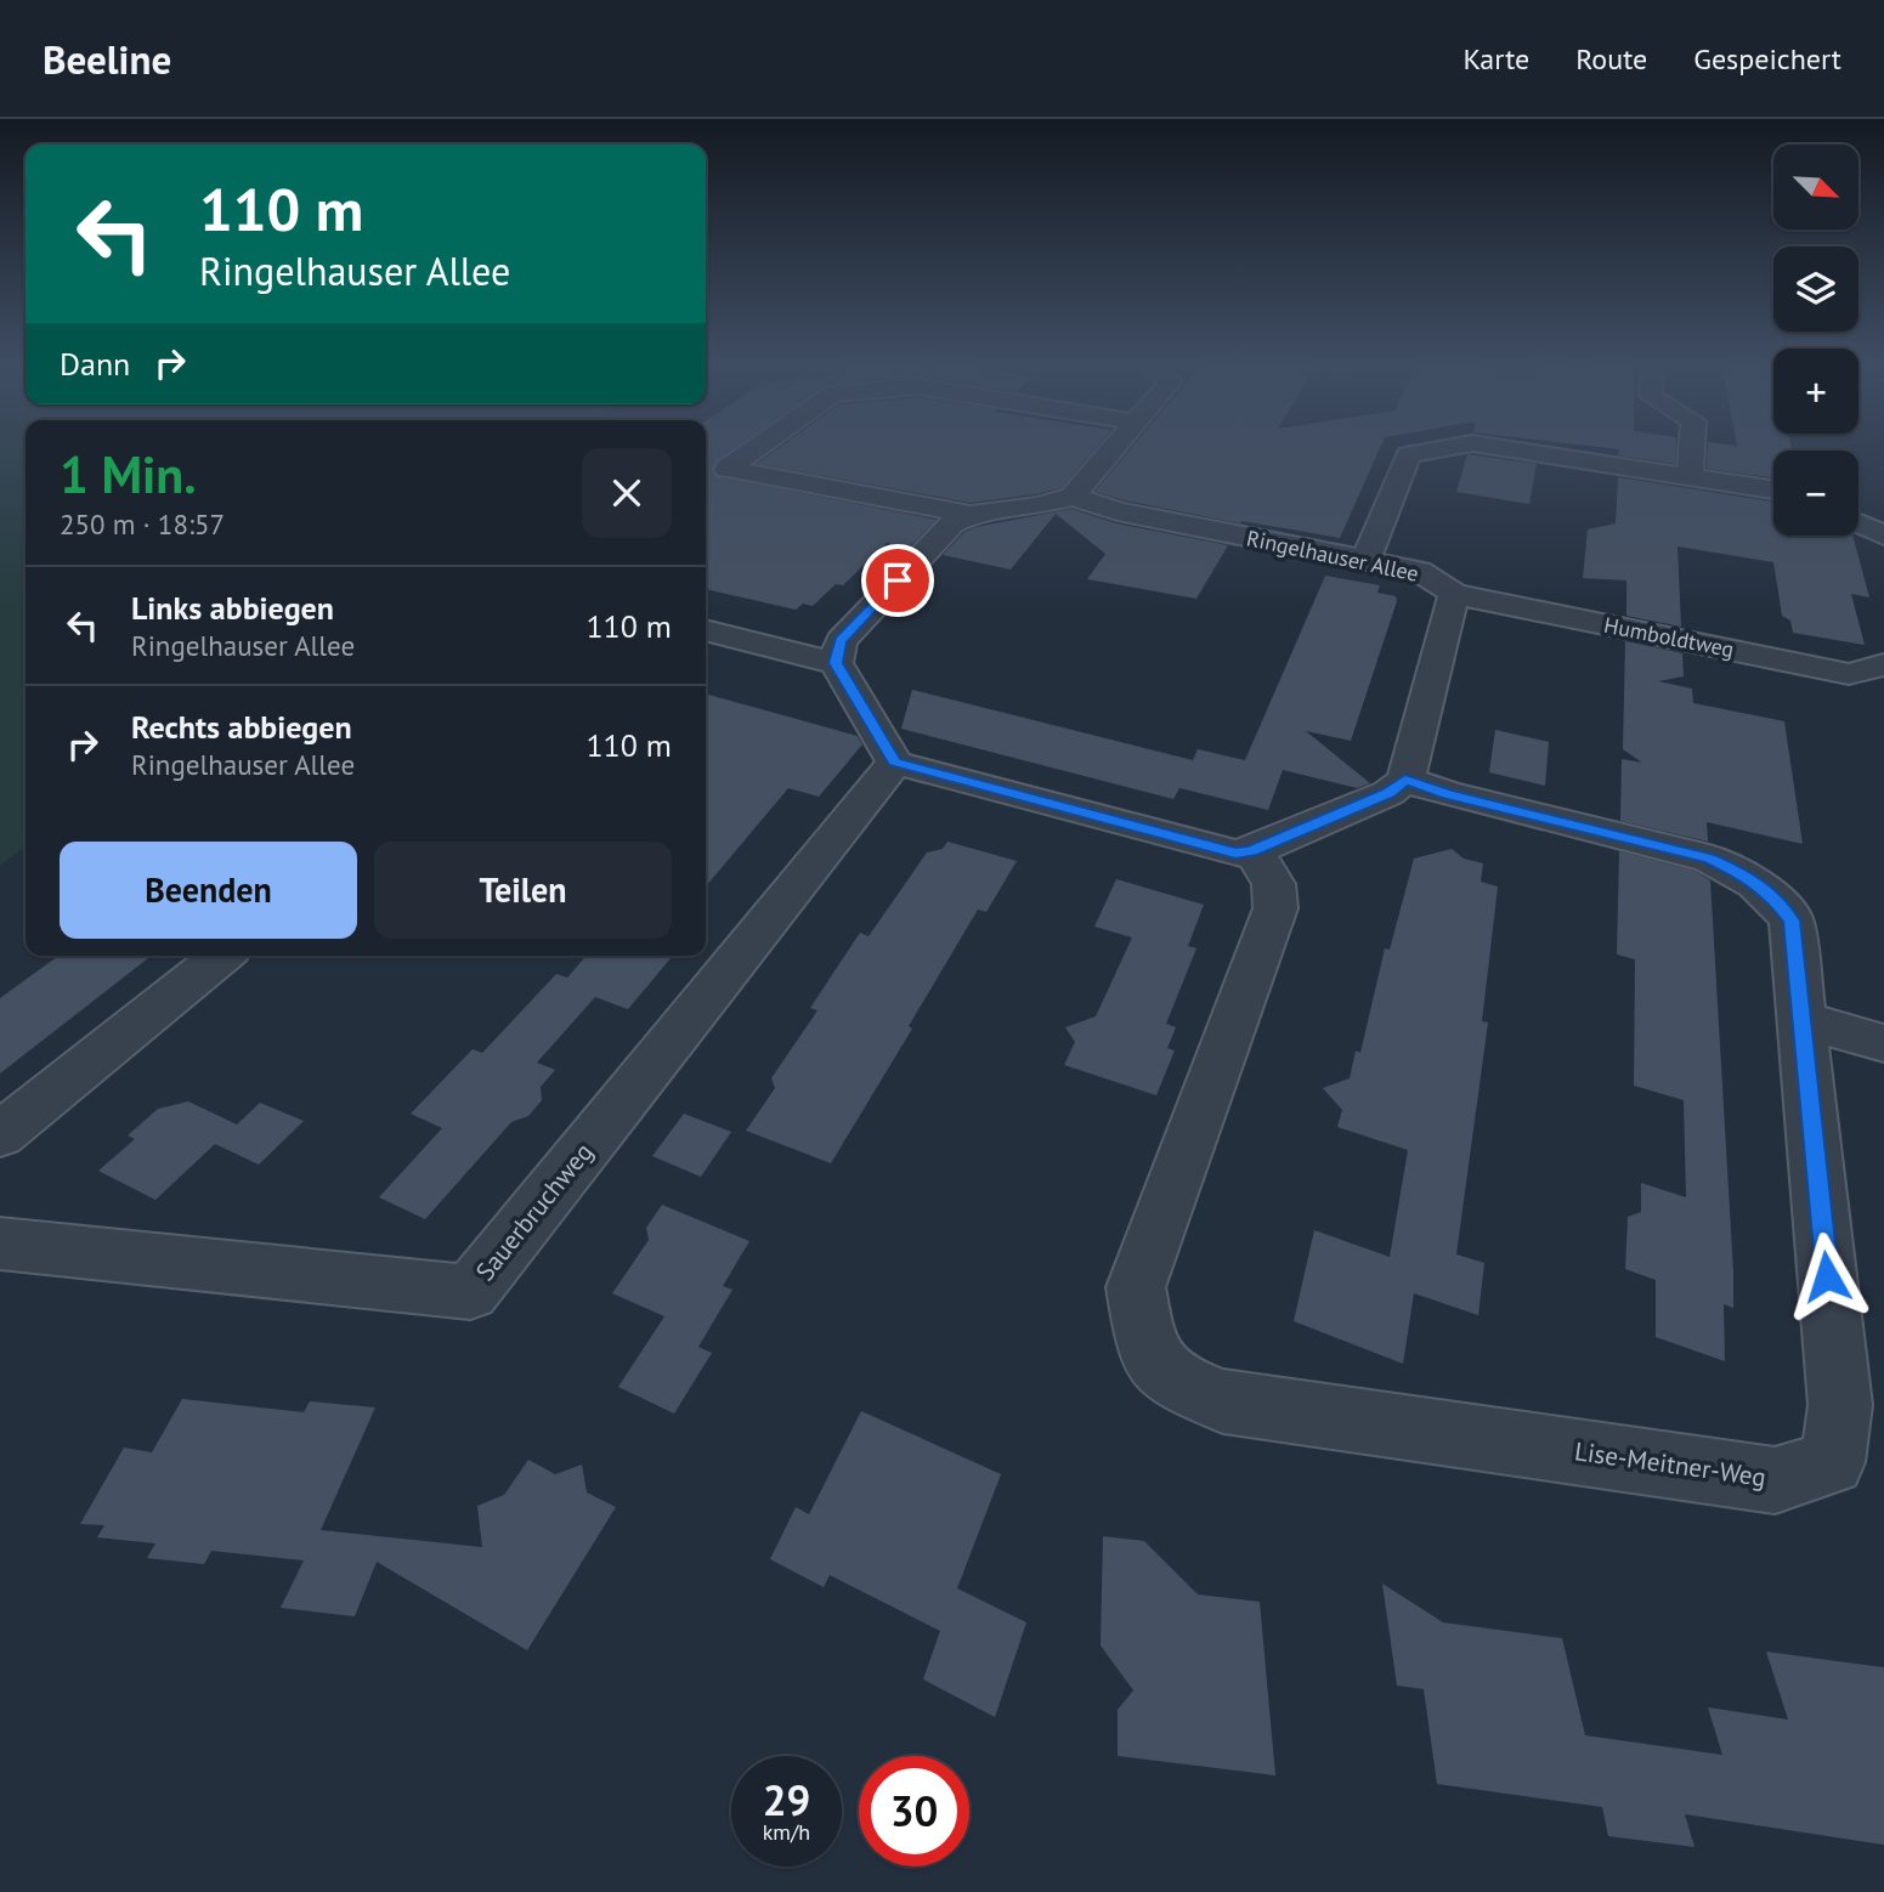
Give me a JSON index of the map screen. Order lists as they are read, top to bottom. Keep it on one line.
{"streets":{"street":["Ringelhauser Allee","Humboldtweg","Sauerbruchweg","Lise-Meitner-Weg"]},"crossings":[["Ringelhauser Allee","Humboldtweg"]],"north":"bottom right","page":{"header":"Beeline","nav":["Karte","Route","Gespeichert"],"map_buttons":["+","−"],"turn":["110 m","Ringelhauser Allee"],"then":"Dann","heading":["1 Min.","250 m · 18:57"],"list":[{"name":"Links abbiegen","note":"Ringelhauser Allee","value":"110 m"},{"name":"Rechts abbiegen","note":"Ringelhauser Allee","value":"110 m"}],"buttons":["Beenden","Teilen"],"speed":"29 km/h","limit":"30"}}
